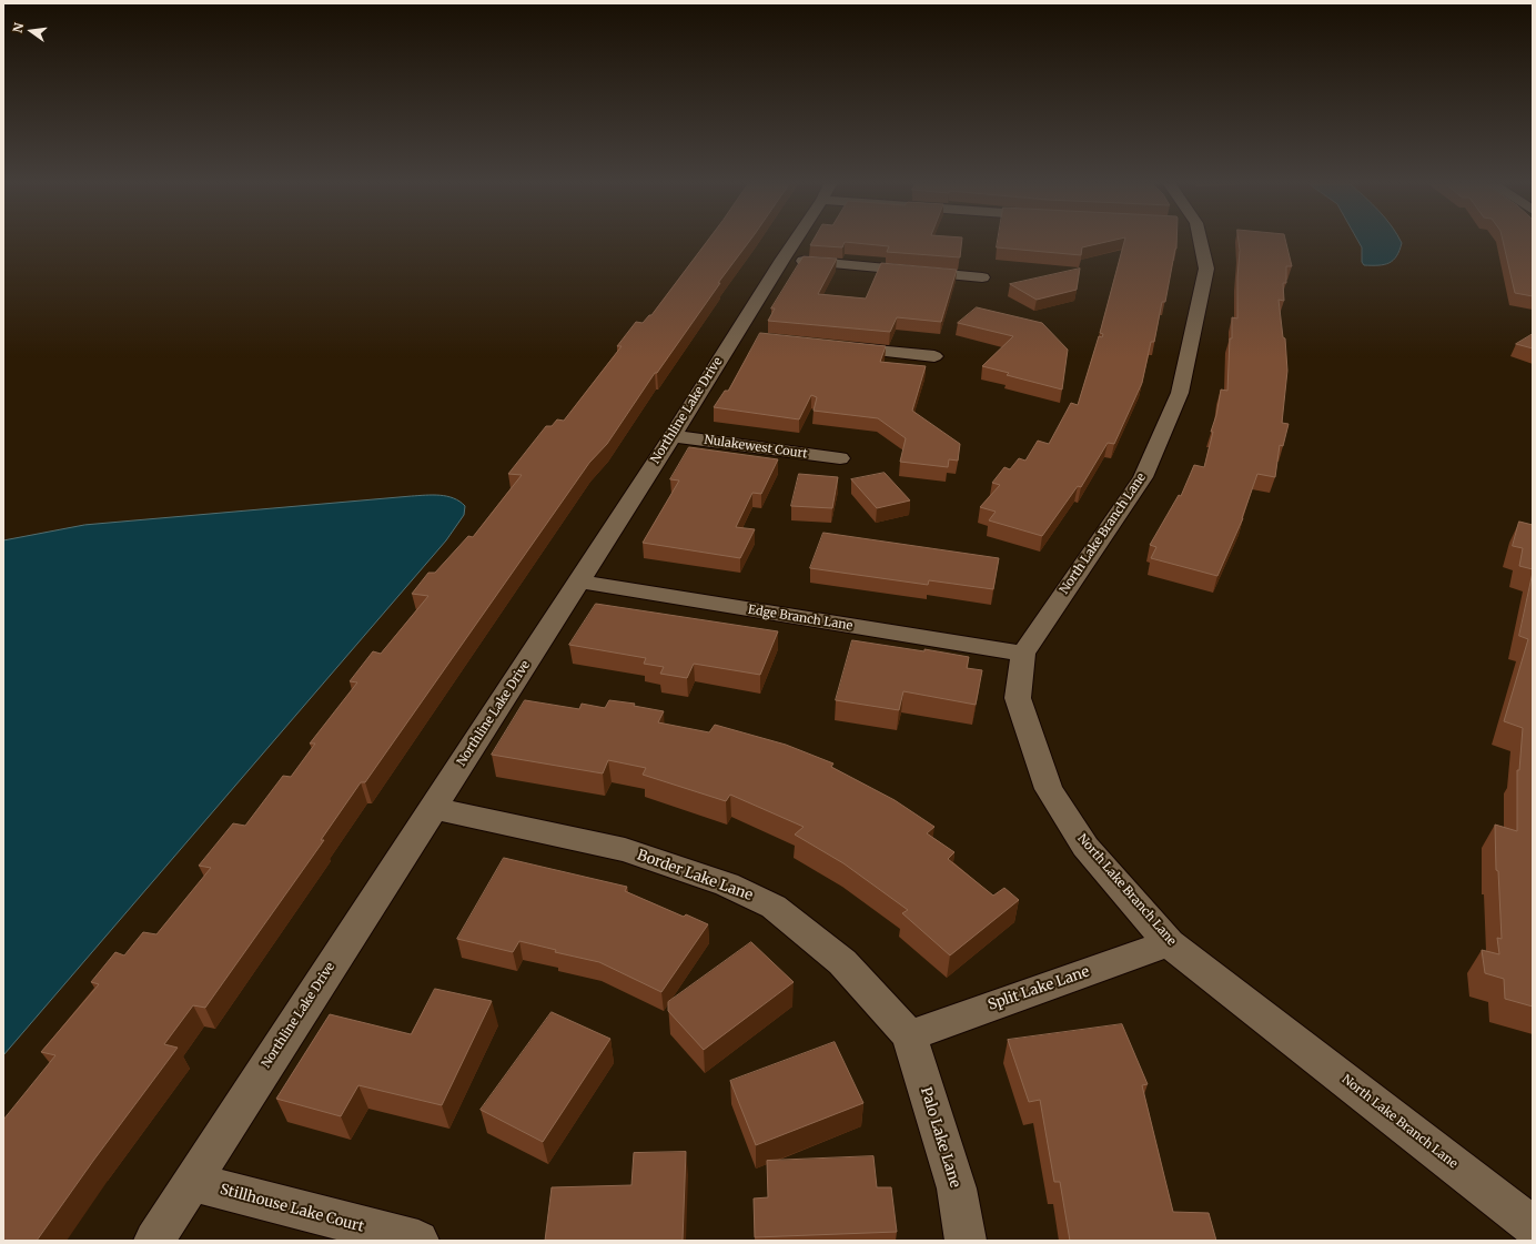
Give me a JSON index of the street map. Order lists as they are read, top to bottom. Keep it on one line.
{"streets":{"street":["Northline Lake Drive","Nulakewest Court","North Lake Branch Lane","Edge Branch Lane","Border Lake Lane","Split Lake Lane","Palo Lake Lane","Stillhouse Lake Court"]},"crossings":[["Northline Lake Drive","Nulakewest Court"],["Northline Lake Drive","Edge Branch Lane"],["Northline Lake Drive","Border Lake Lane"],["Northline Lake Drive","Stillhouse Lake Court"],["North Lake Branch Lane","Edge Branch Lane"],["North Lake Branch Lane","Split Lake Lane"],["Border Lake Lane","Split Lake Lane"],["Border Lake Lane","Palo Lake Lane"],["Split Lake Lane","Palo Lake Lane"]],"north":"left"}
